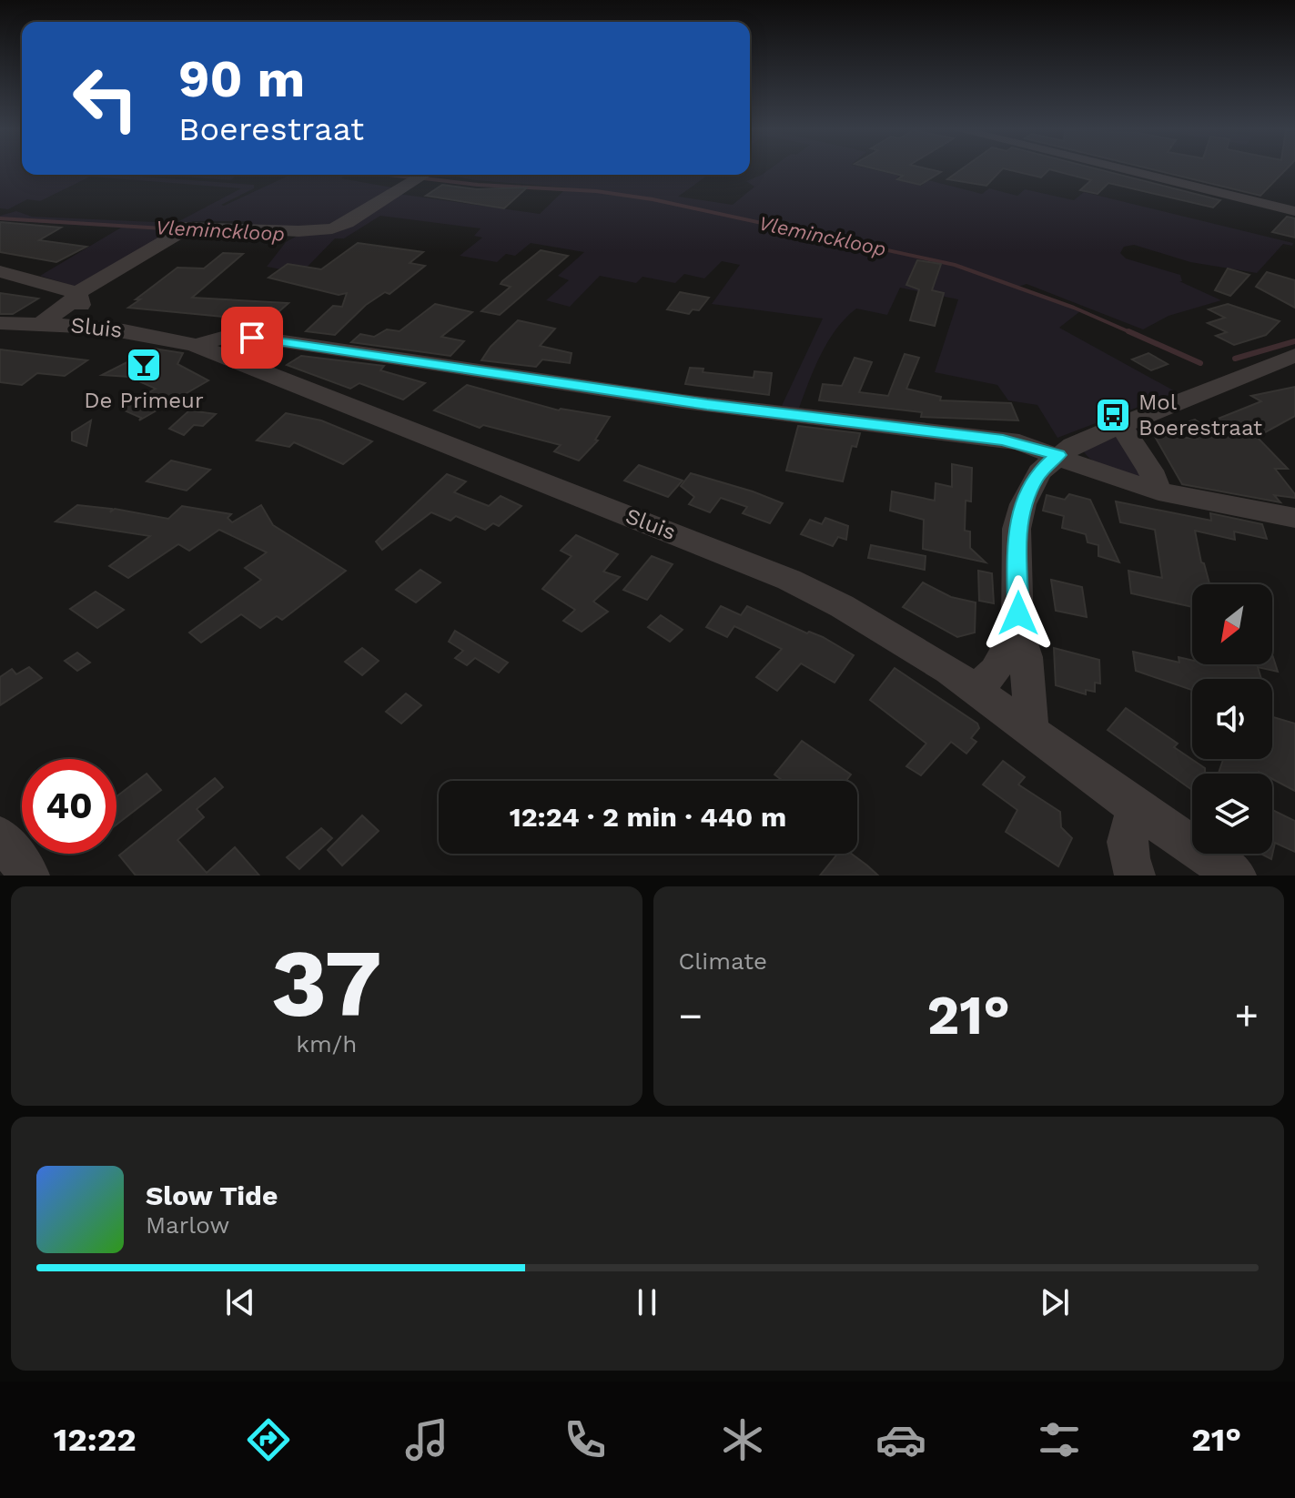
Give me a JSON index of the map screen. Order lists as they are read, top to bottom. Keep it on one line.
{"streets":{"street":["Sluis"]},"water":["Vleminckloop"],"places":{"bar":["De Primeur"],"bus stop":["Mol Boerestraat"]},"north":"bottom left","page":{"turn":["90 m","Boerestraat"],"limit":"40","trip":"12:24 · 2 min · 440 m","tile":[["37","km/h"],"Climate"],"heat":["−","21°","+"],"song":["Slow Tide","Marlow"],"tabs":["12:22","21°"]}}
